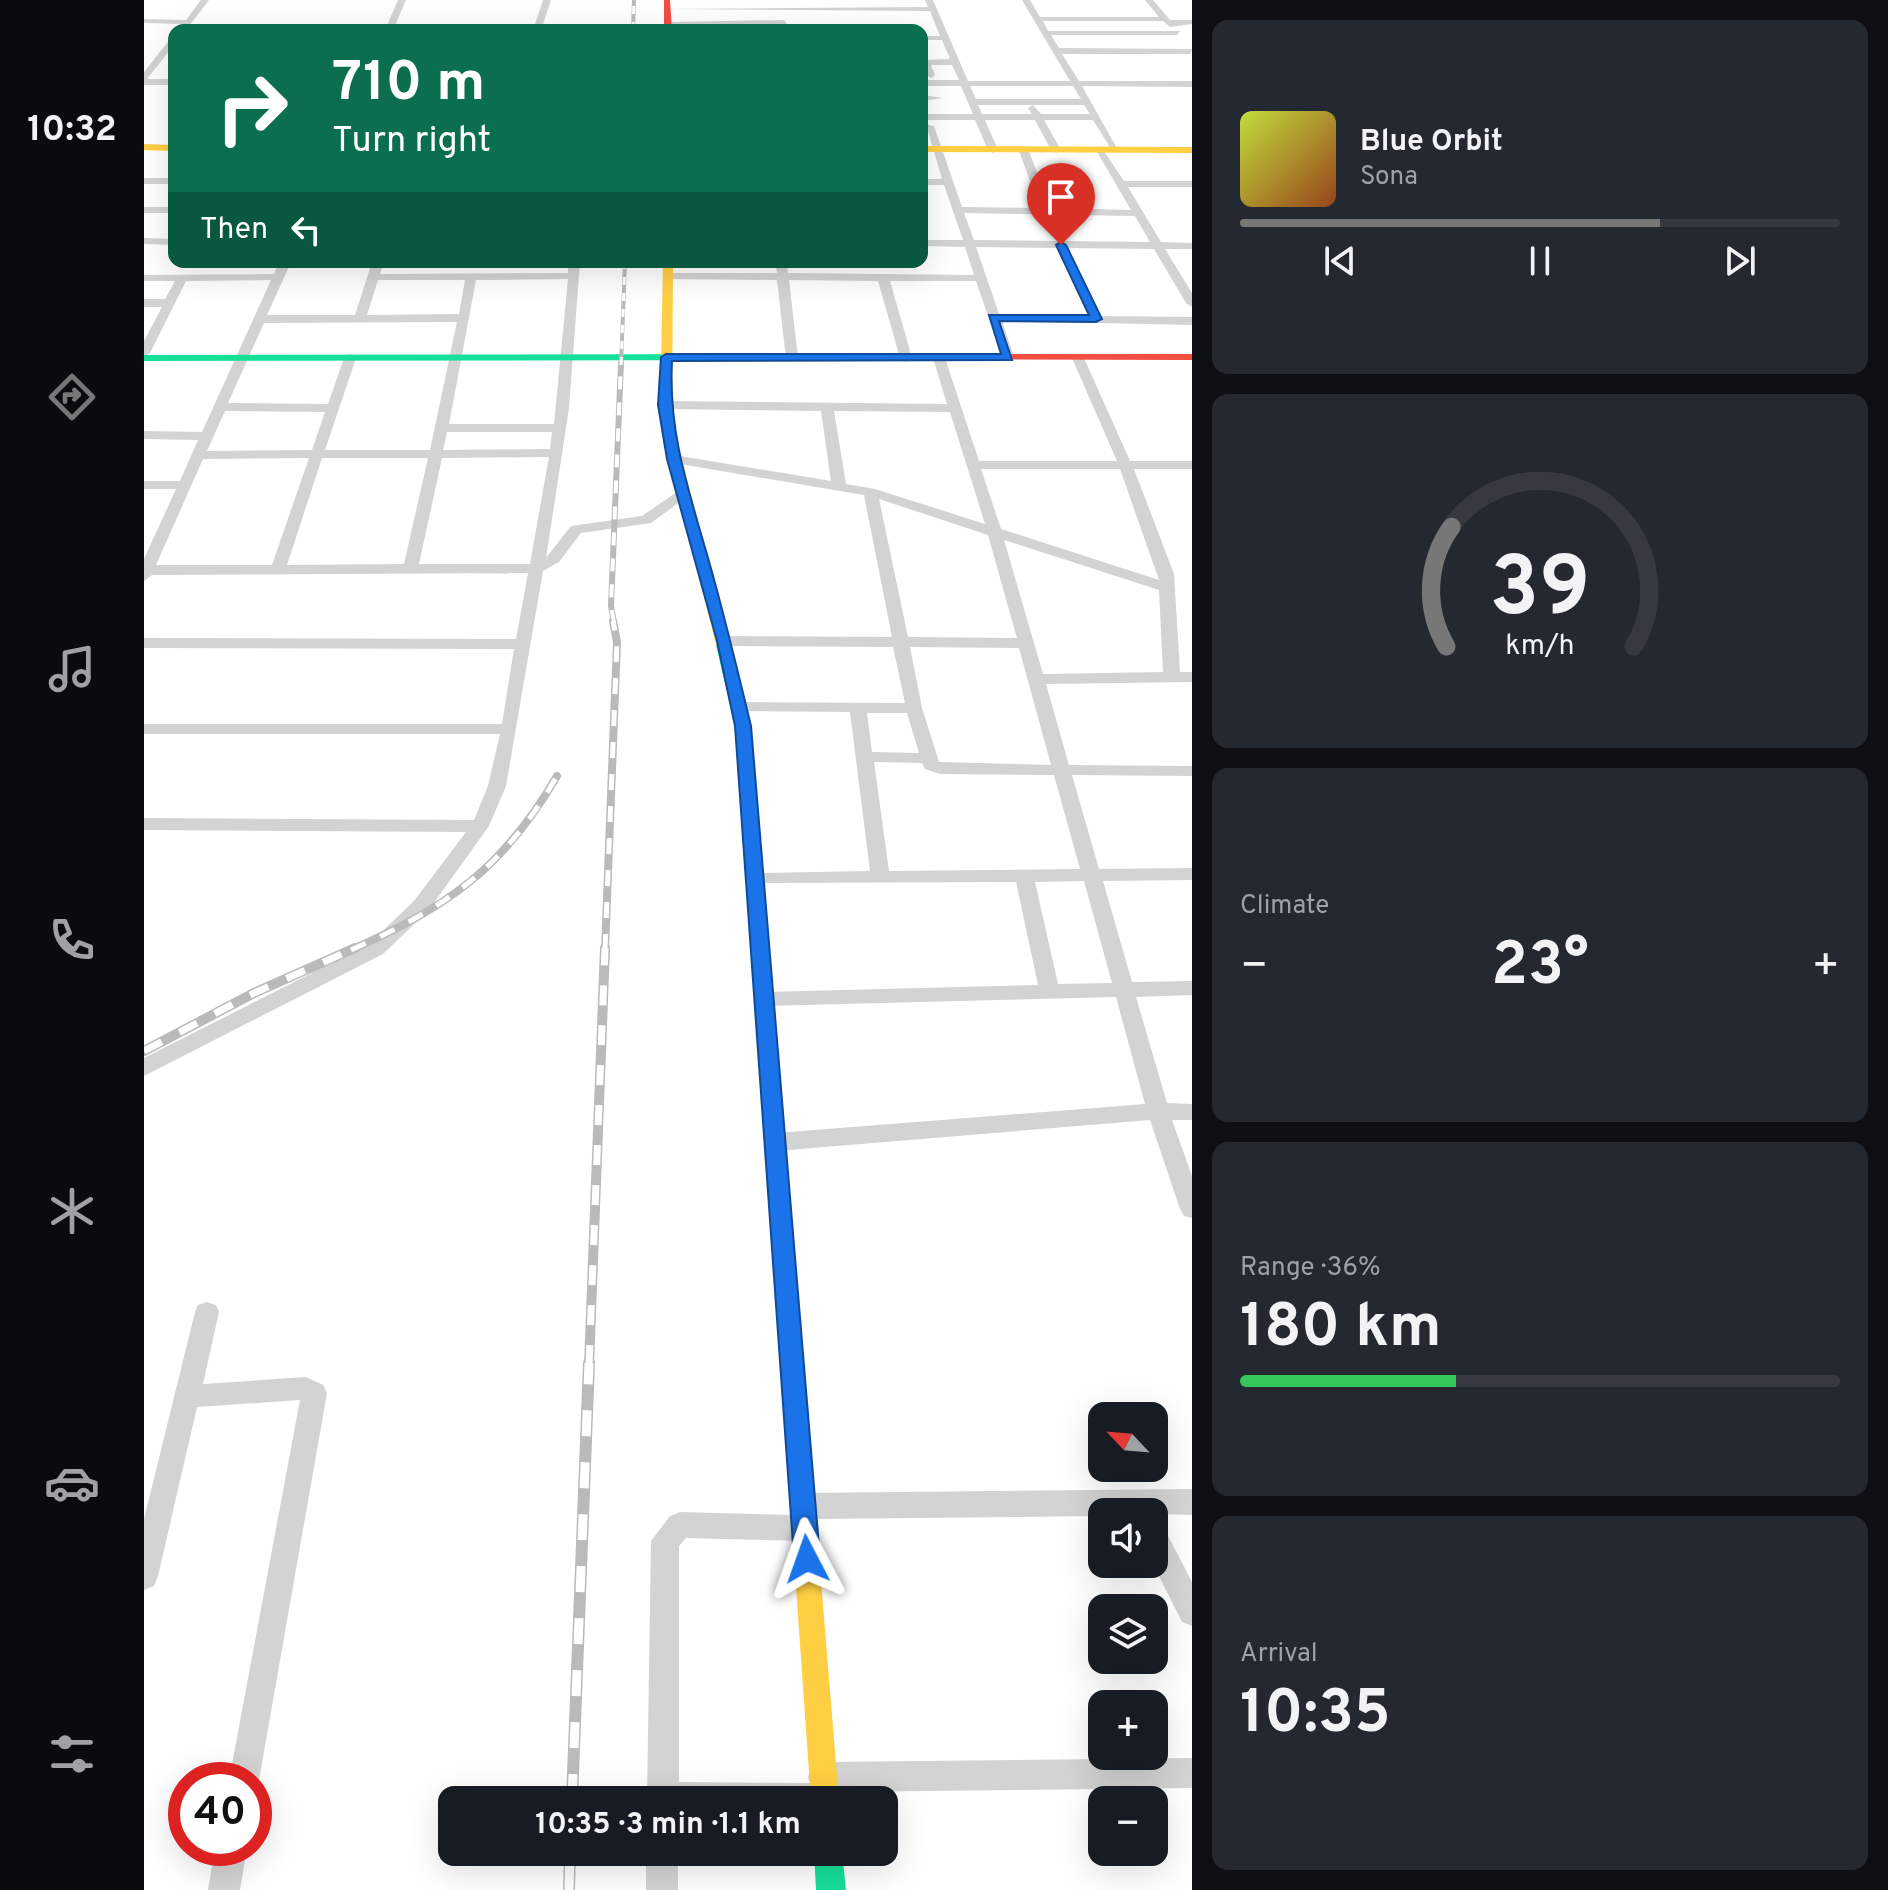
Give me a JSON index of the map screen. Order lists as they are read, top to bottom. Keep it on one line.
{"north":"top left","page":{"tabs":"10:32","turn":["710 m","Turn right"],"song":["Blue Orbit","Sona"],"then":"Then","tile":["Climate",["Range · 36%","180 km"],["Arrival","10:35"]],"heat":["−","23°","+"],"map_buttons":["+","−"],"limit":"40","trip":"10:35 · 3 min · 1.1 km","gauge":["39","km/h"]}}
